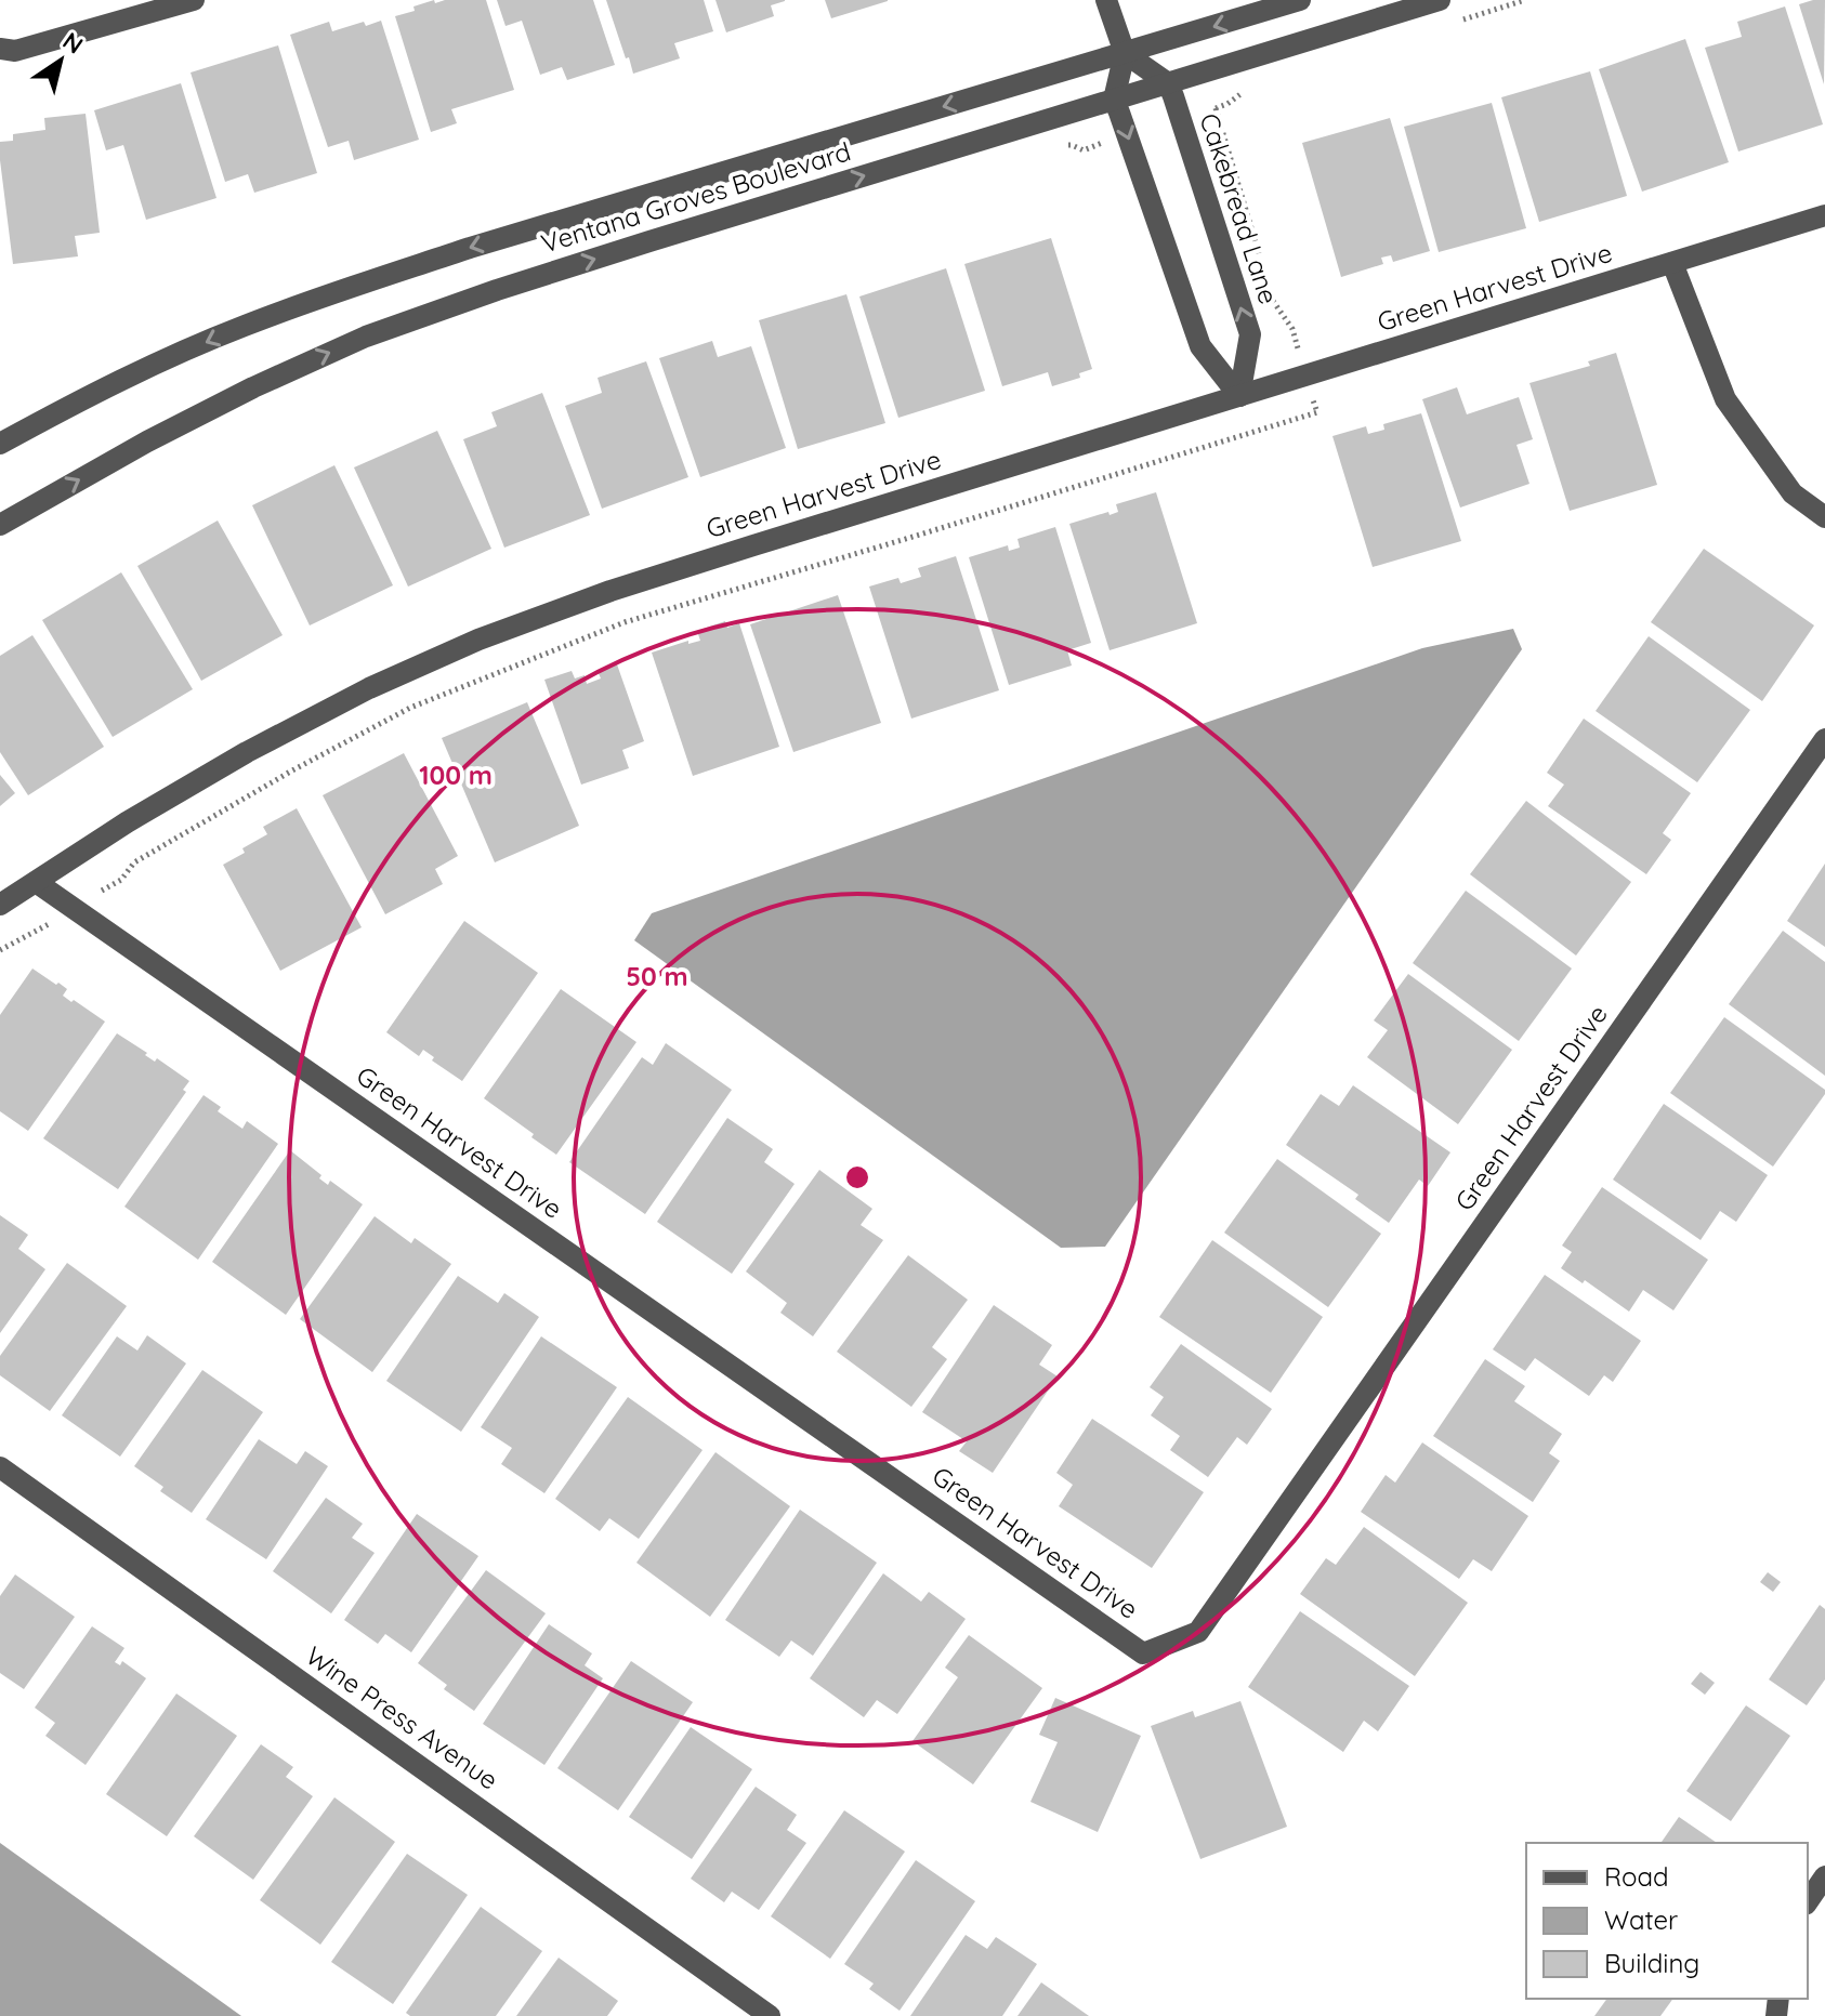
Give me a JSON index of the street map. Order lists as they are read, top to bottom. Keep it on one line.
{"streets":{"street":["Ventana Groves Boulevard","Cakebread Lane","Green Harvest Drive","Wine Press Avenue"]},"crossings":[["Ventana Groves Boulevard","Cakebread Lane"],["Cakebread Lane","Green Harvest Drive"]],"legend":["Road","Water","Building"],"north":"top right","rings":["100 m","50 m"]}
